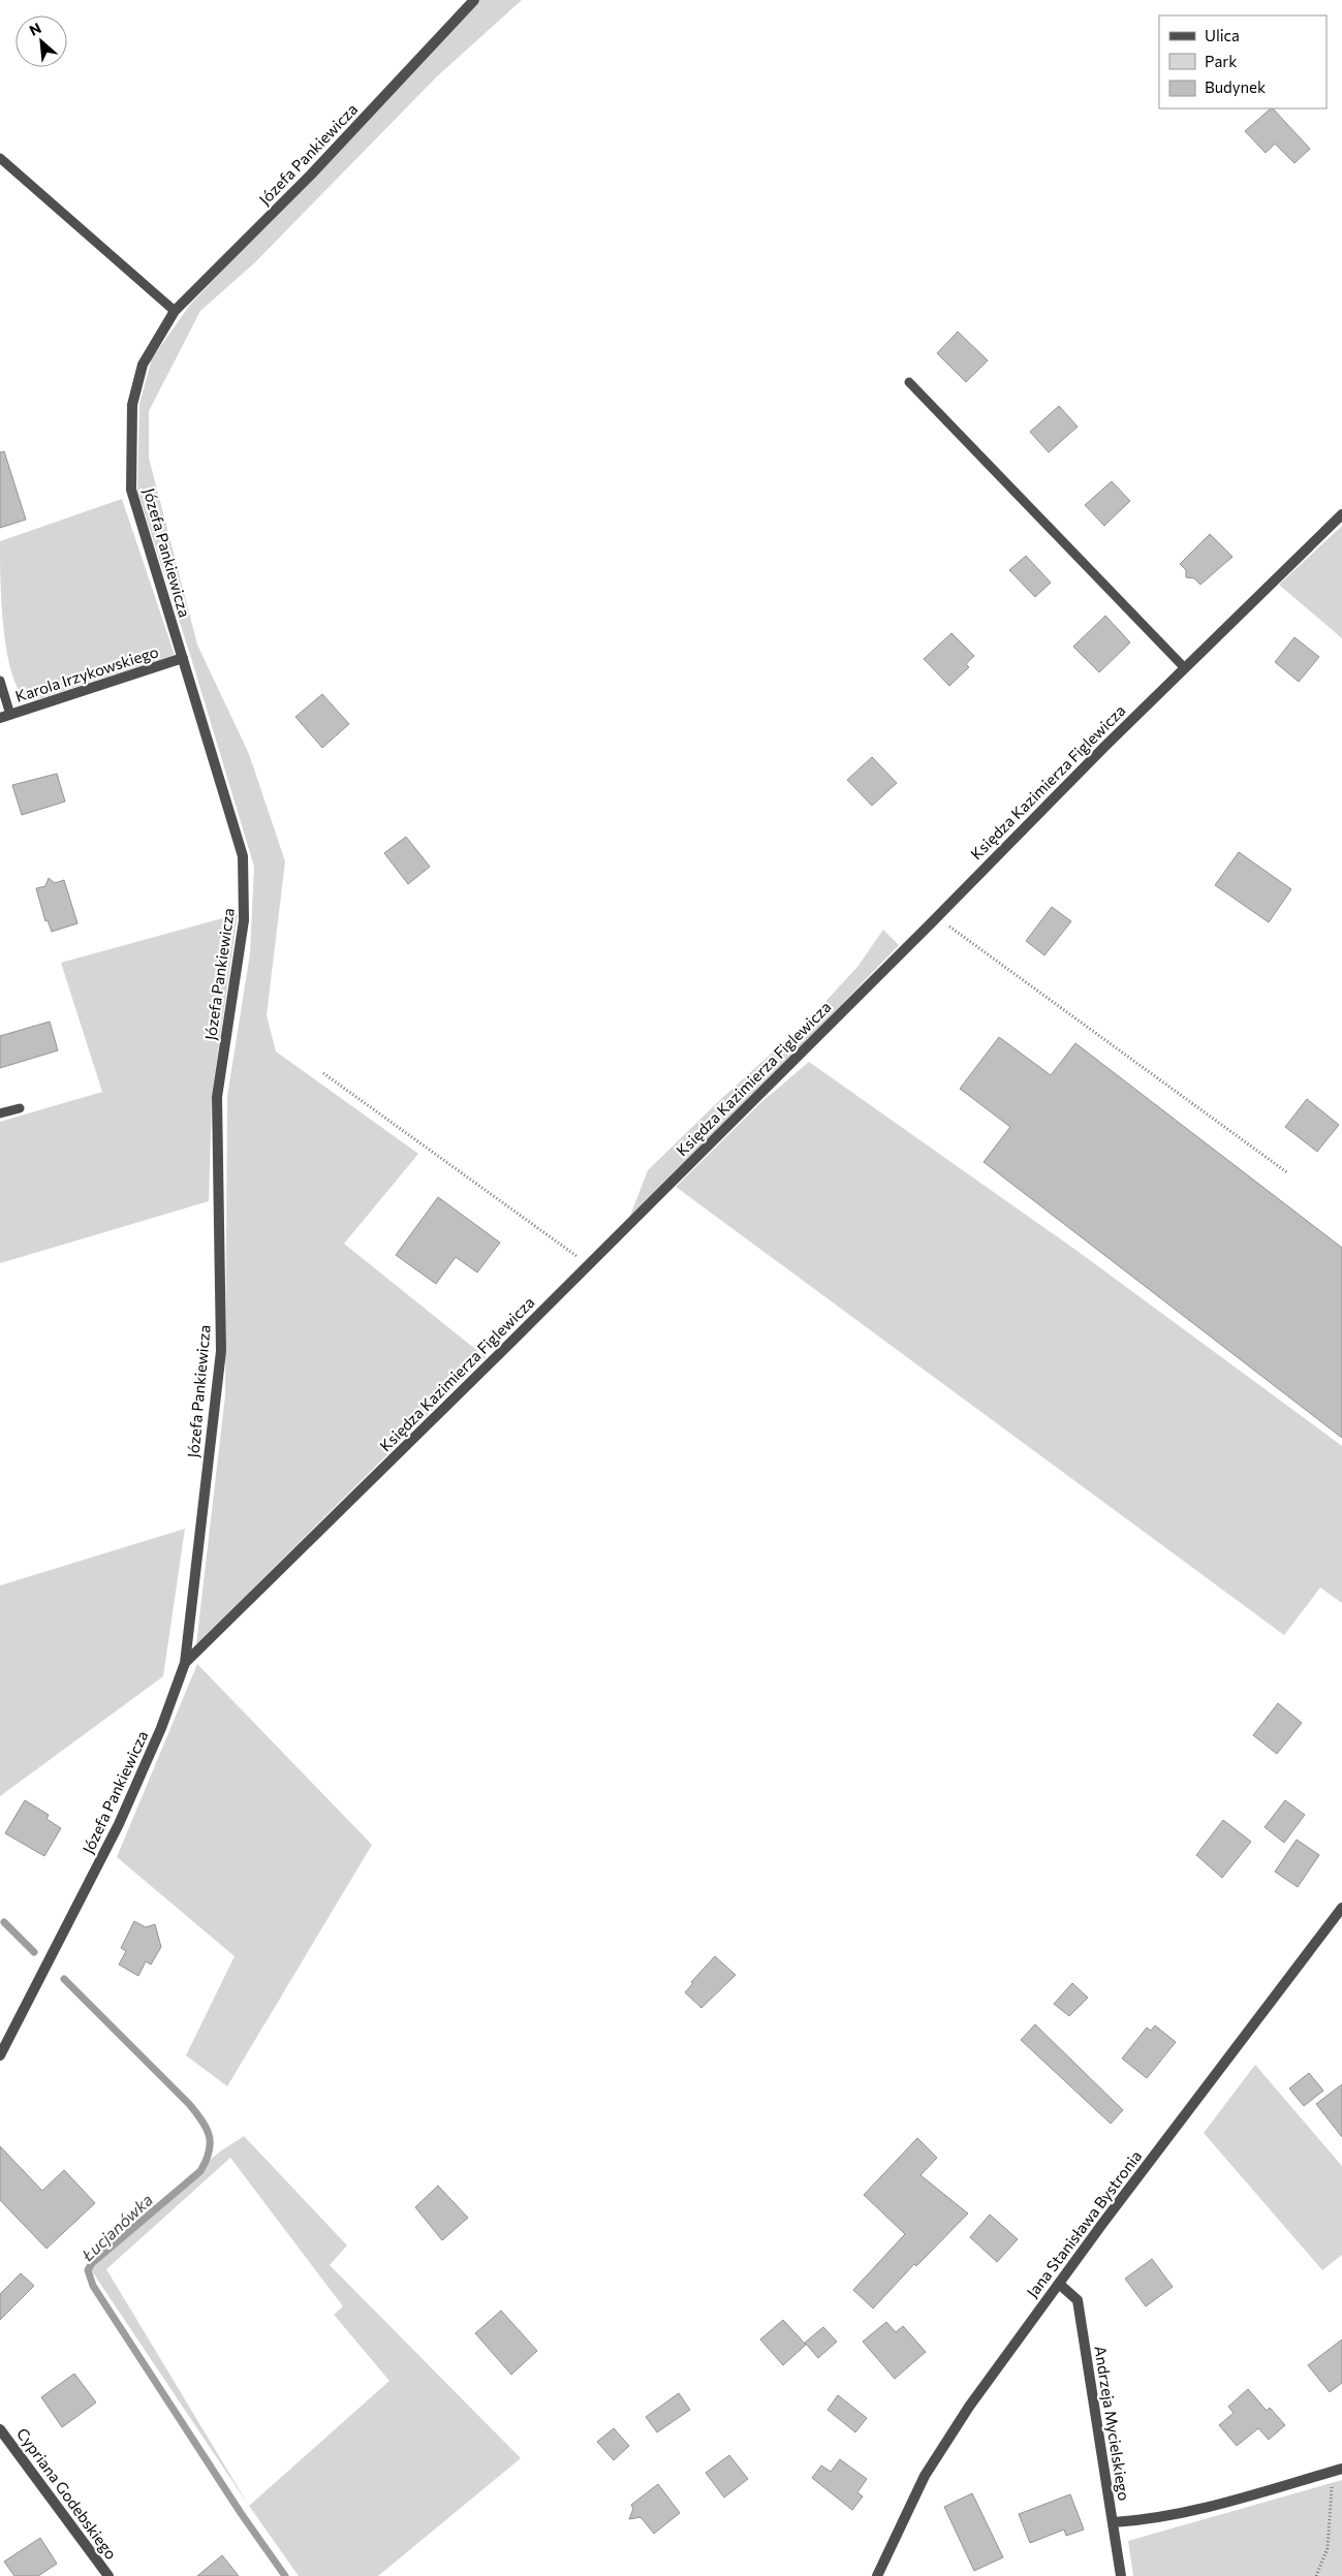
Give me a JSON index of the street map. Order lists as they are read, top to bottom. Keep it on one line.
{"streets":{"street":["Józefa Pankiewicza","Karola Irzykowskiego","Księdza Kazimierza Figlewicza","Jana Stanisława Bystronia","Andrzeja Mycielskiego","Cypriana Godebskiego"]},"crossings":[["Józefa Pankiewicza","Karola Irzykowskiego"],["Józefa Pankiewicza","Księdza Kazimierza Figlewicza"],["Jana Stanisława Bystronia","Andrzeja Mycielskiego"]],"water":["Łucjanówka"],"legend":["Ulica","Park","Budynek"],"north":"top left"}
